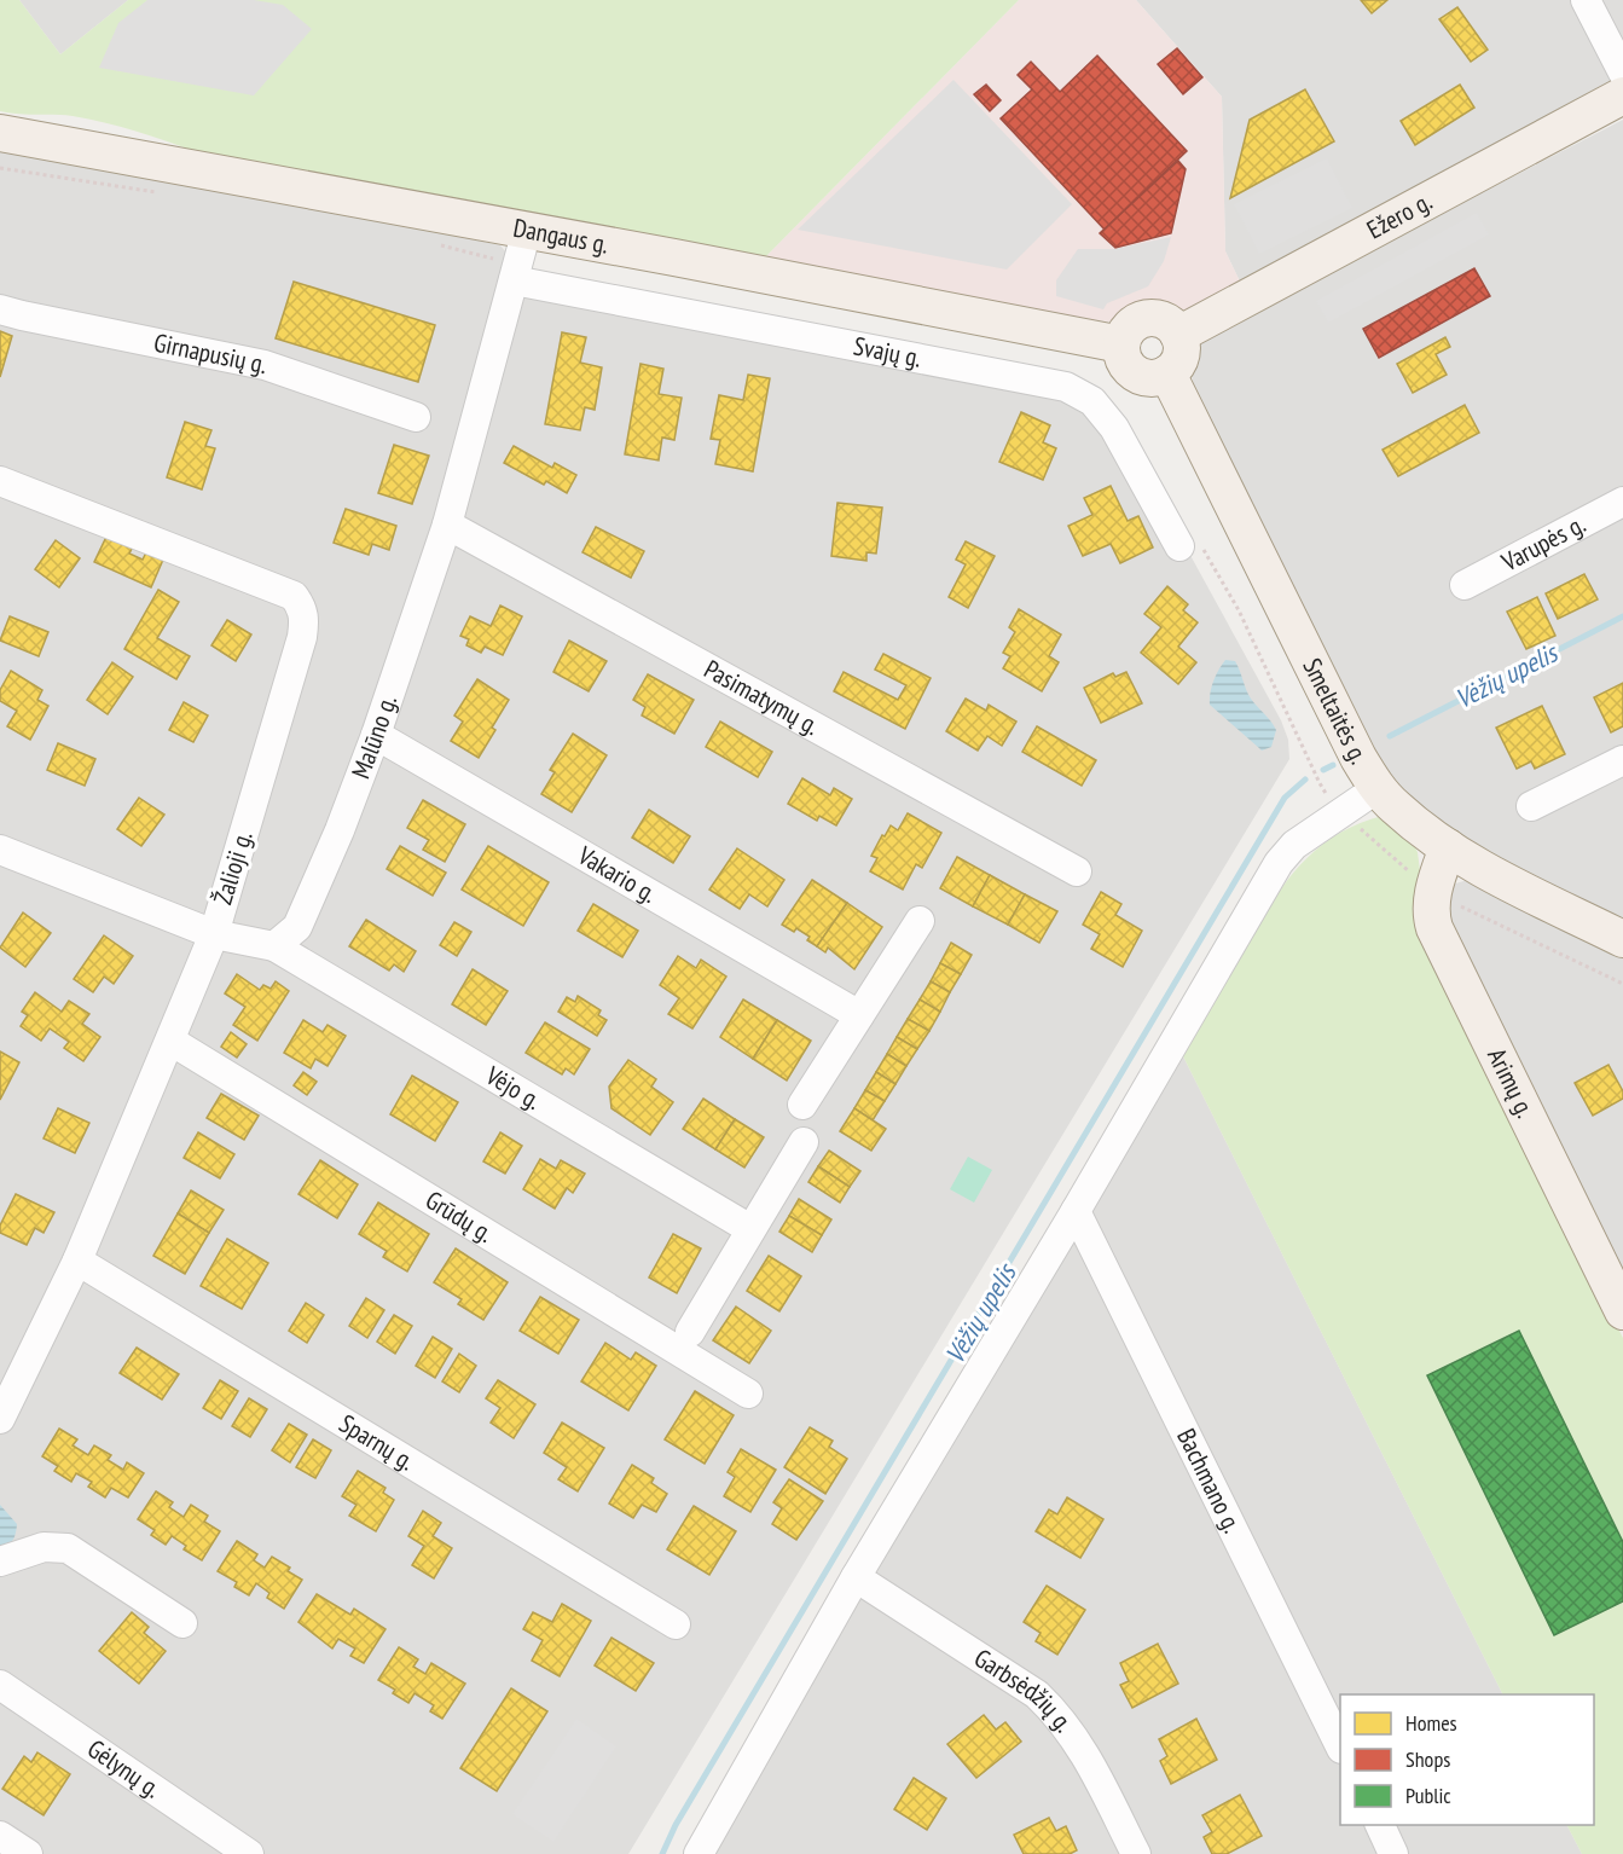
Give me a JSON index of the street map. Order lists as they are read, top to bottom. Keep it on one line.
{"streets":{"main road":["Ežero g.","Dangaus g.","Smeltaitės g.","Arimų g."],"street":["Svajų g.","Girnapusių g.","Varupės g.","Pasimatymų g.","Malūno g.","Žalioji g.","Vakario g.","Vėjo g.","Grūdų g.","Sparnų g.","Bachmano g.","Garbsėdžių g.","Gėlynų g."]},"crossings":[["Ežero g.","Dangaus g."],["Ežero g.","Smeltaitės g."],["Dangaus g.","Smeltaitės g."],["Dangaus g.","Malūno g."],["Svajų g.","Malūno g."],["Pasimatymų g.","Malūno g."],["Smeltaitės g.","Arimų g."],["Malūno g.","Vakario g."],["Malūno g.","Vėjo g."],["Žalioji g.","Grūdų g."],["Žalioji g.","Sparnų g."]],"water":["Vėžių upelis"],"legend":["Homes","Shops","Public"]}
